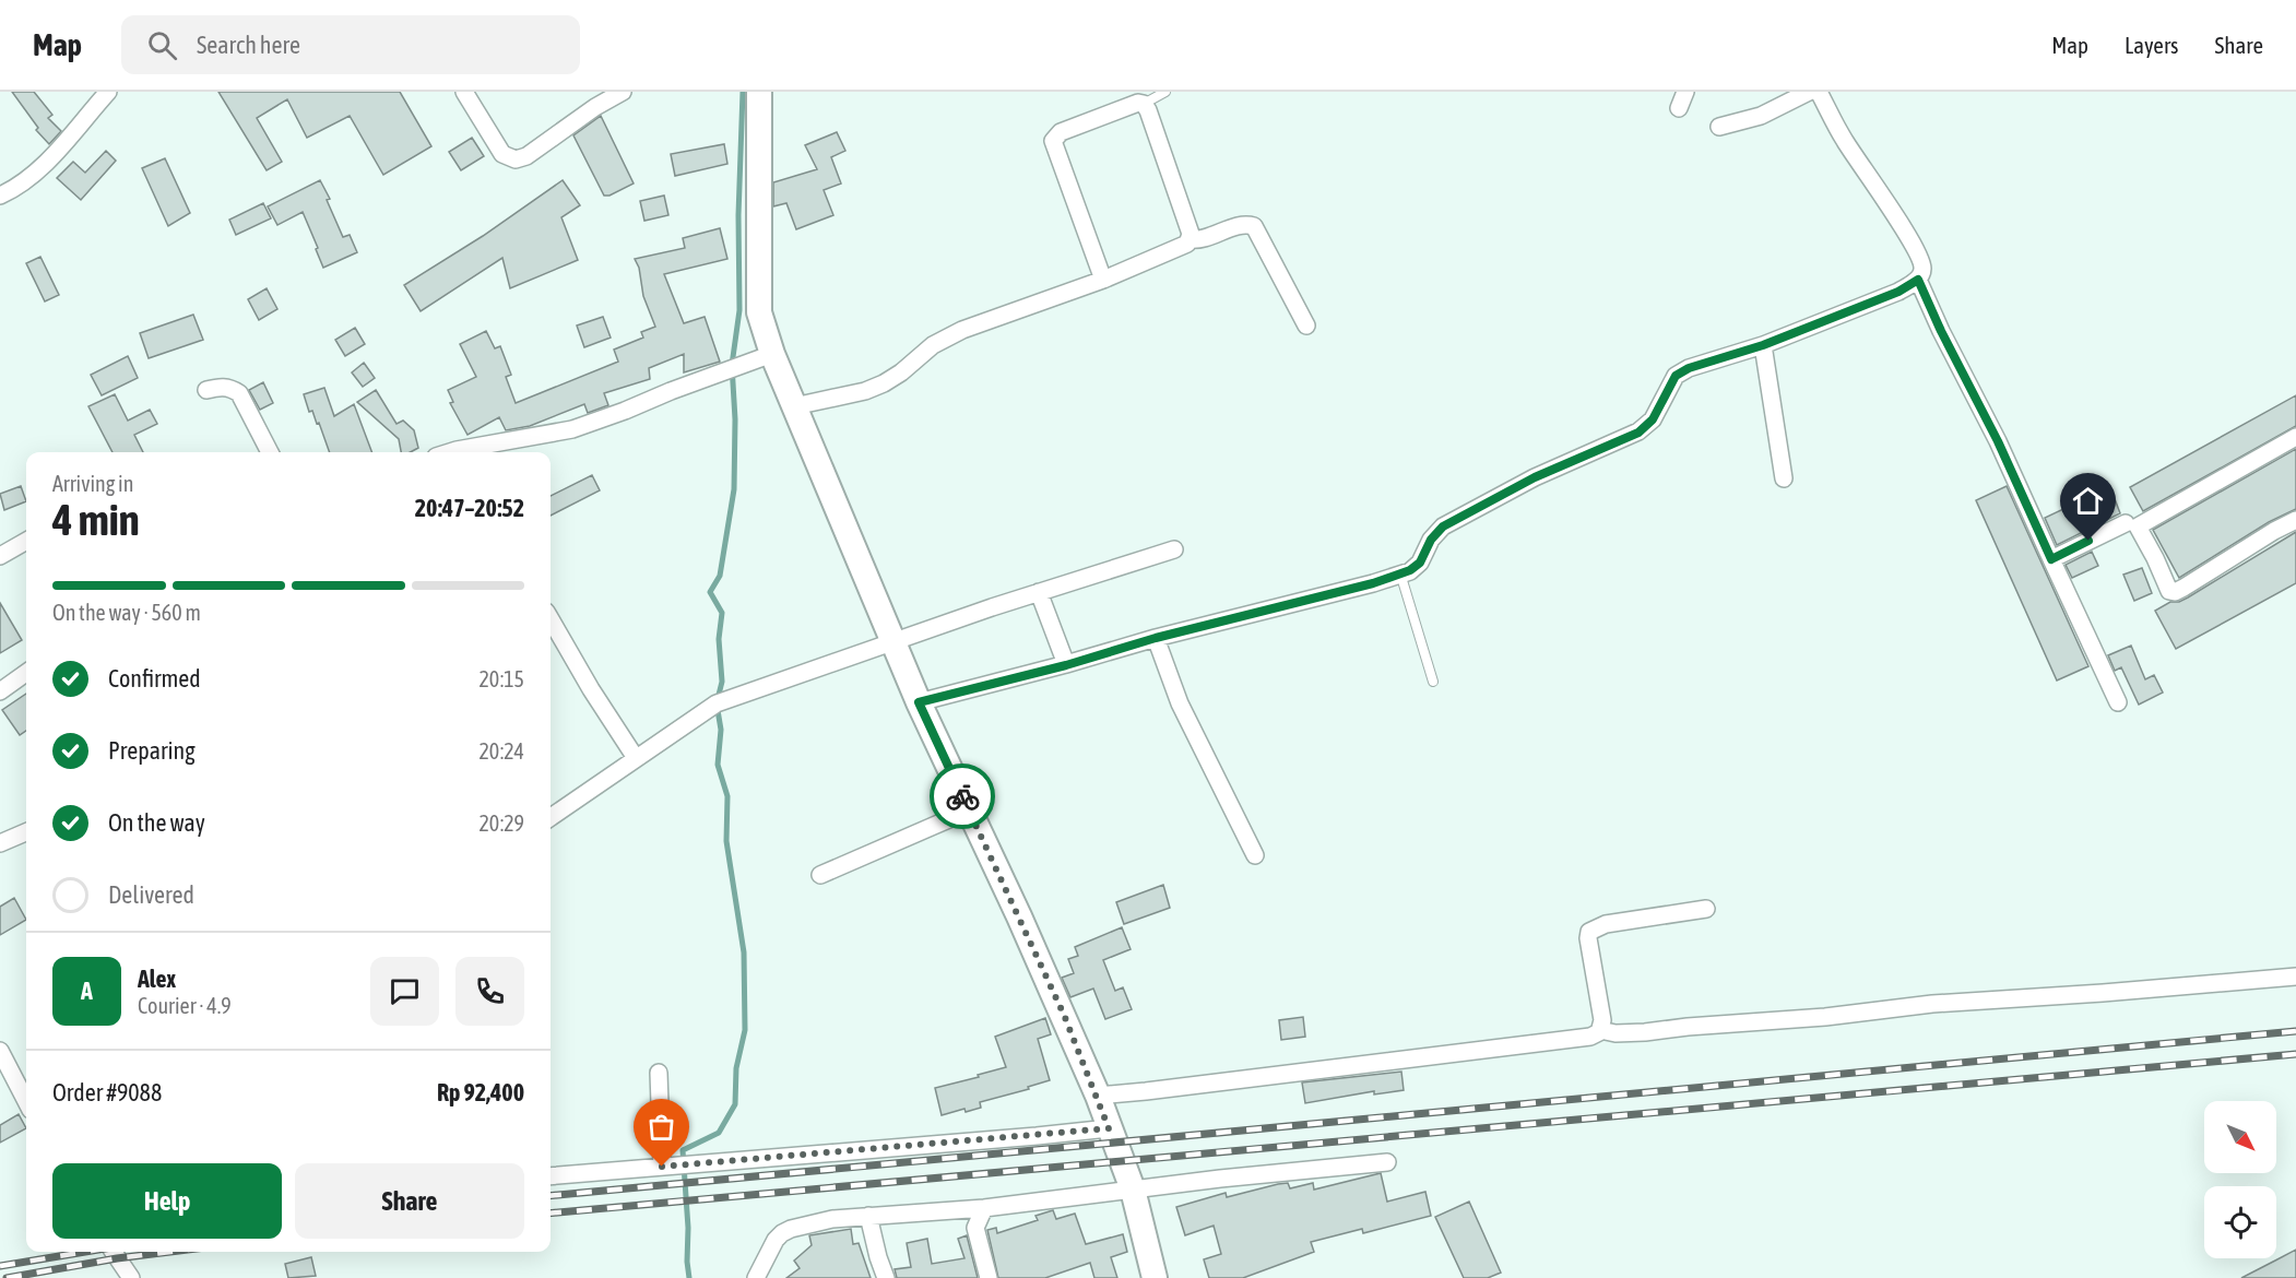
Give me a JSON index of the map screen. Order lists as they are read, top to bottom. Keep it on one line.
{"north":"bottom right","page":{"header":"Map","search":"Search here","nav":["Map","Layers","Share"],"heading":["4 min","Arriving in","20:47–20:52"],"panel":["Alex","Courier · 4.9","Order #9088","Rp 92,400"],"bar":"On the way · 560 m","list":[["Confirmed","20:15"],["Preparing","20:24"],["On the way","20:29"],"Delivered"],"round":"A","buttons":["Help","Share"]}}
